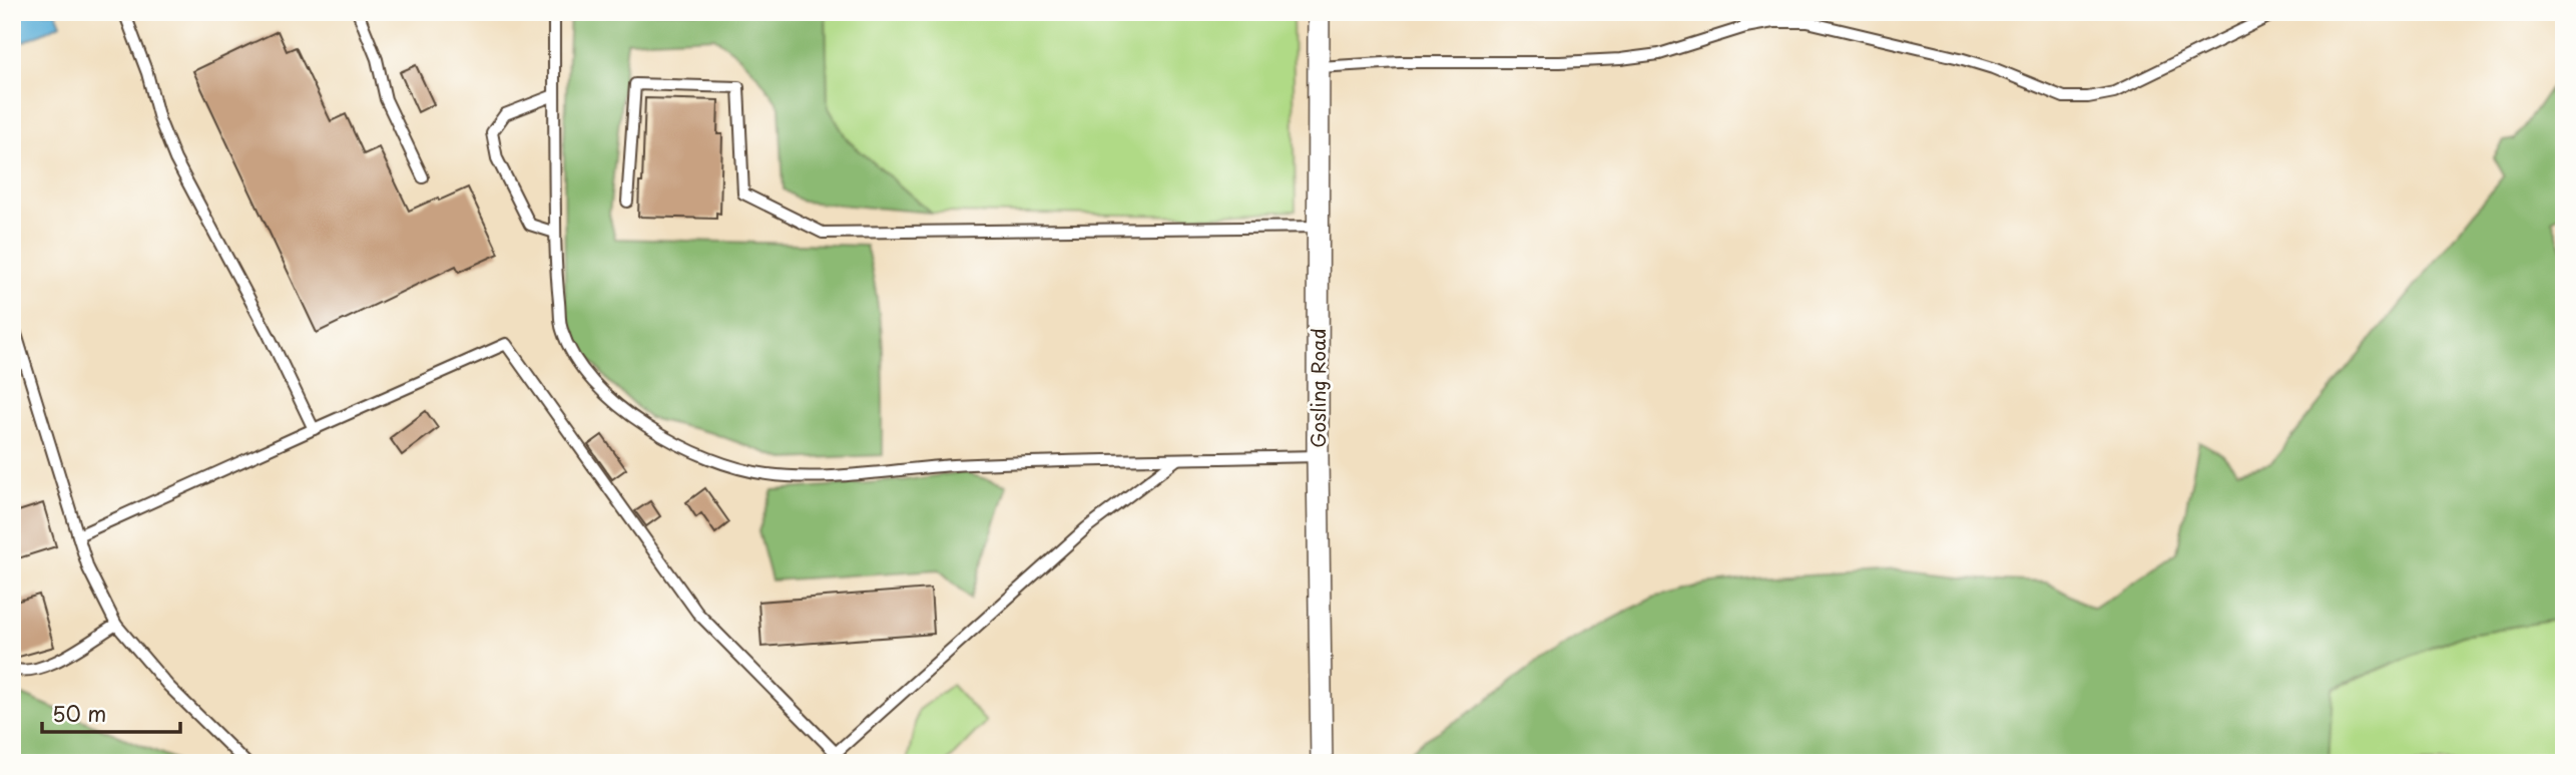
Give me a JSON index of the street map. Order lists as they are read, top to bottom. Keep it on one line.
{"streets":{"street":["Gosling Road"]},"scale_bar":"50 m"}
